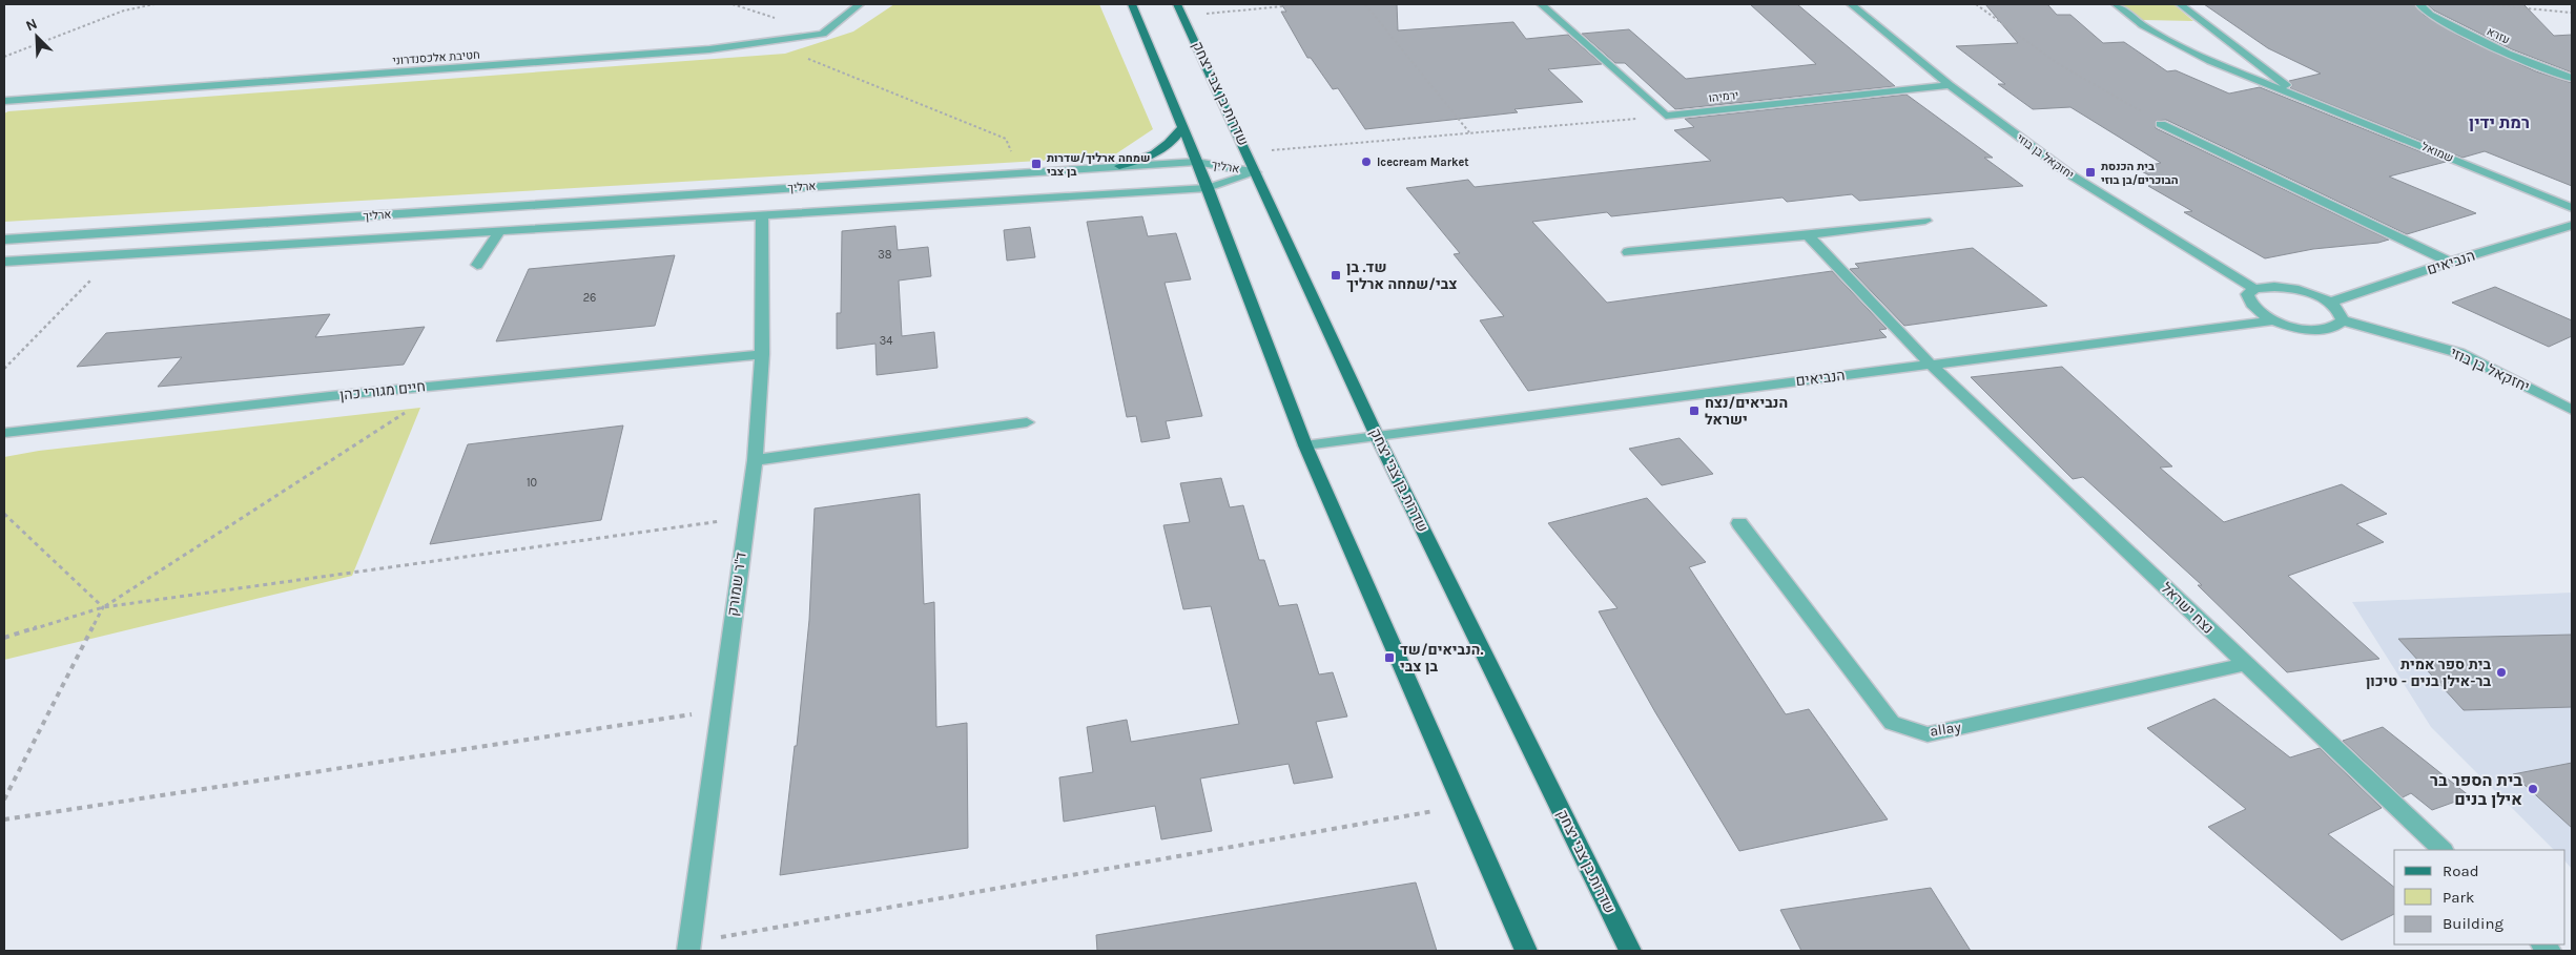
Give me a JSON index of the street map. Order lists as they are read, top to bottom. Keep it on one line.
{"streets":{"main road":["שדרות בן צבי יצחק"],"street":["עזרא","חטיבת אלכסנדרוני","ירמיהו","שמואל","יחזקאל בן בוזי","ארליך","הנביאים","חיים מגורי כהן","ד\"ר שמורק","נצח ישראל","allay"]},"crossings":[["שדרות בן צבי יצחק","ארליך"],["שדרות בן צבי יצחק","הנביאים"],["ירמיהו","יחזקאל בן בוזי"],["ארליך","ד\"ר שמורק"],["הנביאים","נצח ישראל"],["חיים מגורי כהן","ד\"ר שמורק"],["נצח ישראל","allay"]],"districts":["רמת ידין"],"places":{"other":["Icecream Market","בית ספר אמית בר-אילן בנים - טיכון","בית הספר בר אילן בנים"],"transit":["שמחה ארליך/שדרות בן צבי","בית הכנסת הבוכרים/בן בוזי","שד. בן צבי/שמחה ארליך","הנביאים/נצח ישראל","הנביאים/שד. בן צבי"]},"house_numbers":["38","26","34","10"],"legend":["Road","Park","Building"],"north":"top left"}
